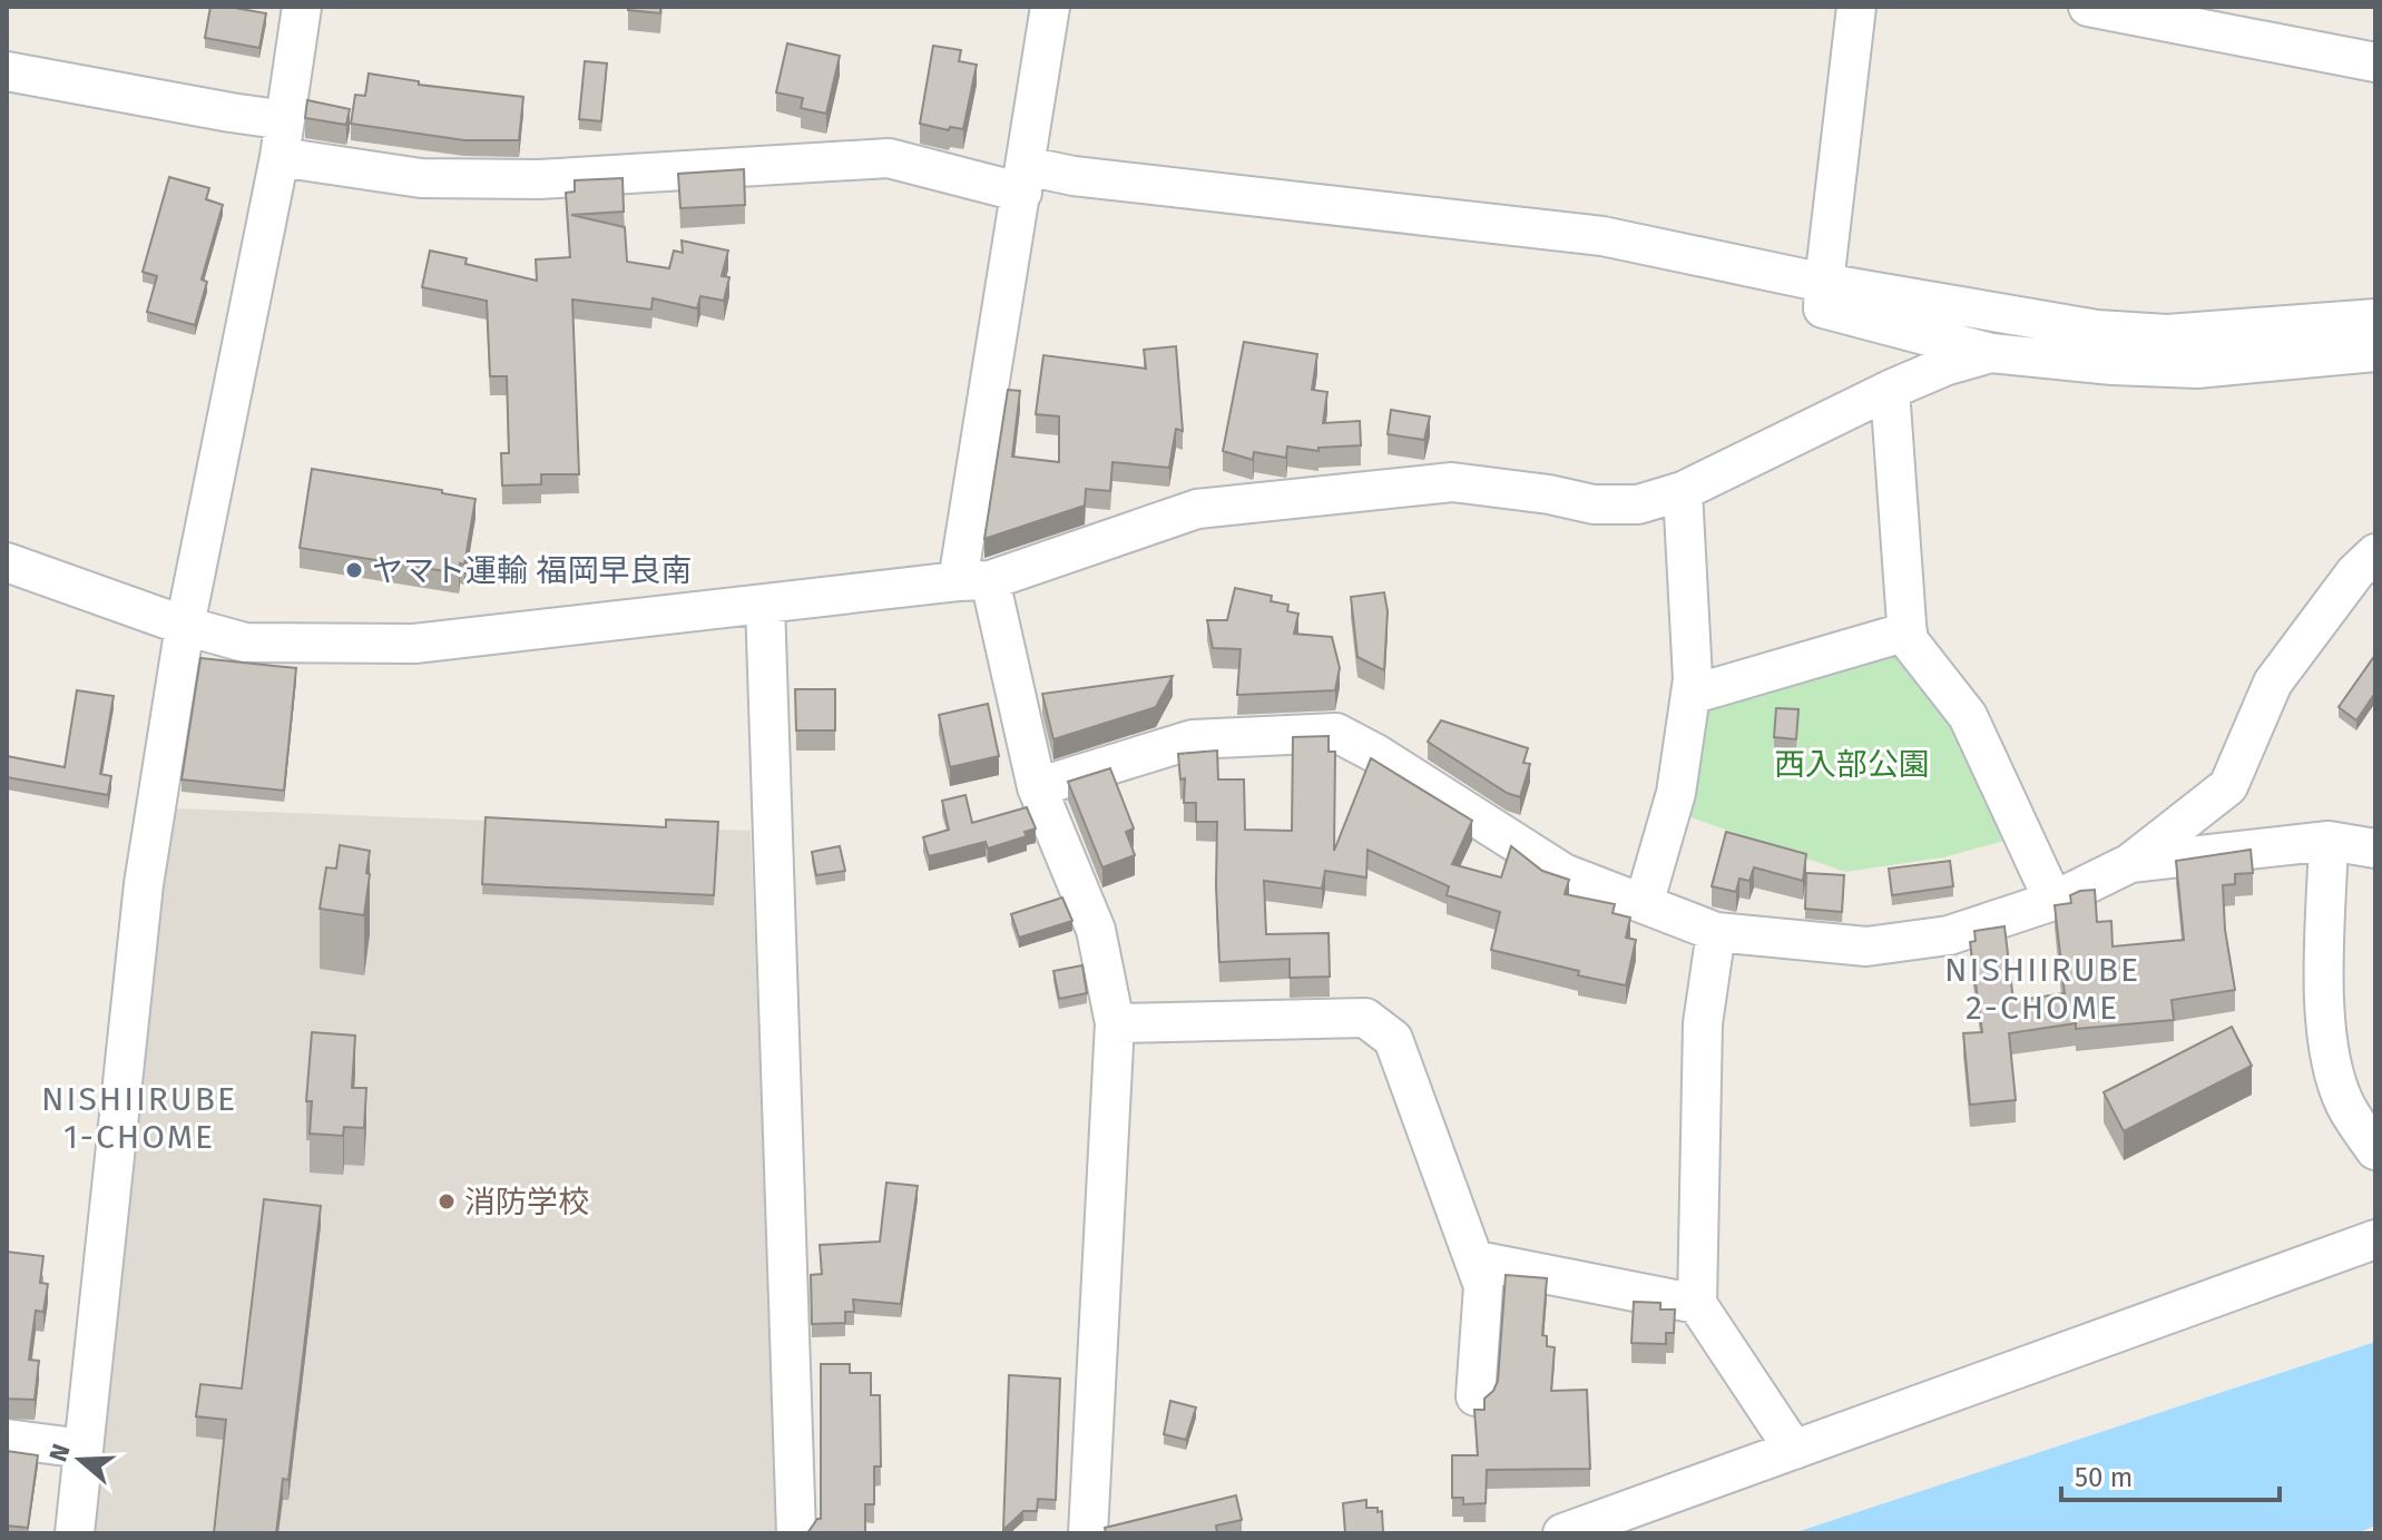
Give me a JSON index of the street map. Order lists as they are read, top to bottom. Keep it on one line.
{"districts":["NISHIIRUBE 2-CHOME","NISHIIRUBE 1-CHOME"],"parks":["西入部公園"],"places":["ヤマト運輸 福岡早良南","消防学校"],"scale_bar":"50 m","north":"left"}
